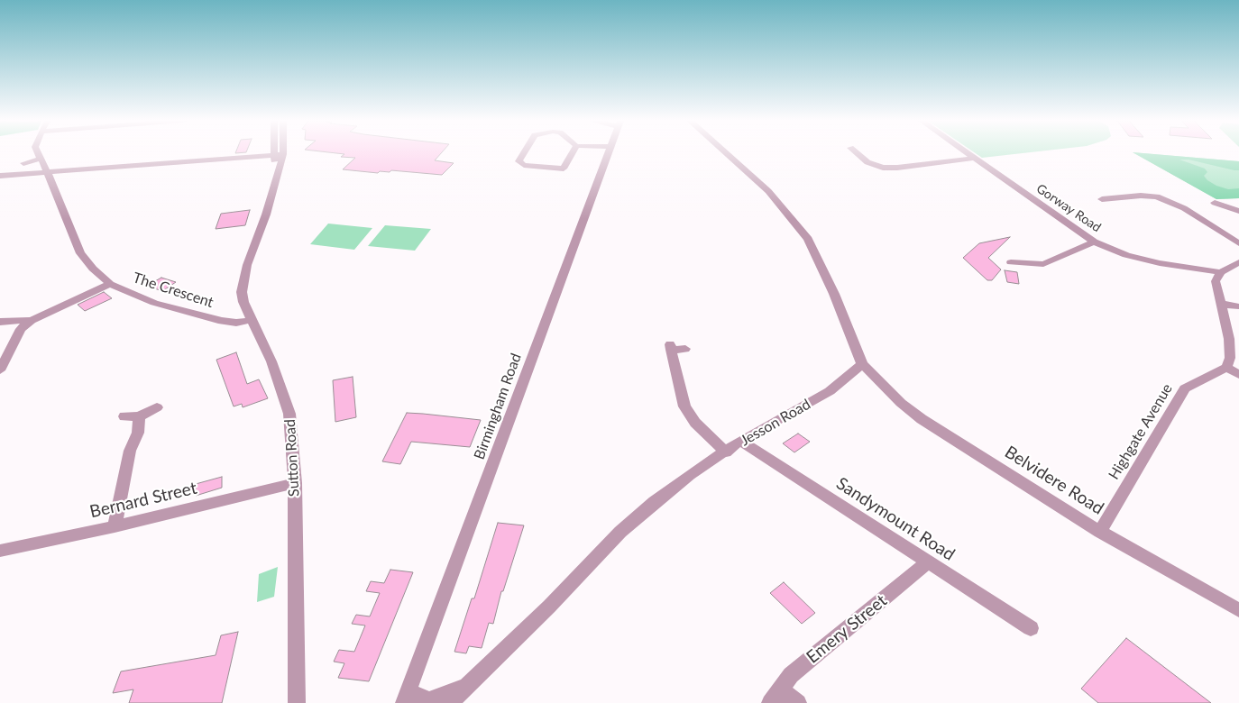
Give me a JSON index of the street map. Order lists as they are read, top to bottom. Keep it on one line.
{"streets":{"street":["Gorway Road","The Crescent","Birmingham Road","Jesson Road","Highgate Avenue","Sutton Road","Belvidere Road","Bernard Street","Sandymount Road","Emery Street"]},"crossings":[["The Crescent","Sutton Road"],["Birmingham Road","Jesson Road"],["Jesson Road","Belvidere Road"],["Jesson Road","Sandymount Road"],["Highgate Avenue","Belvidere Road"],["Sutton Road","Bernard Street"],["Sandymount Road","Emery Street"]]}
